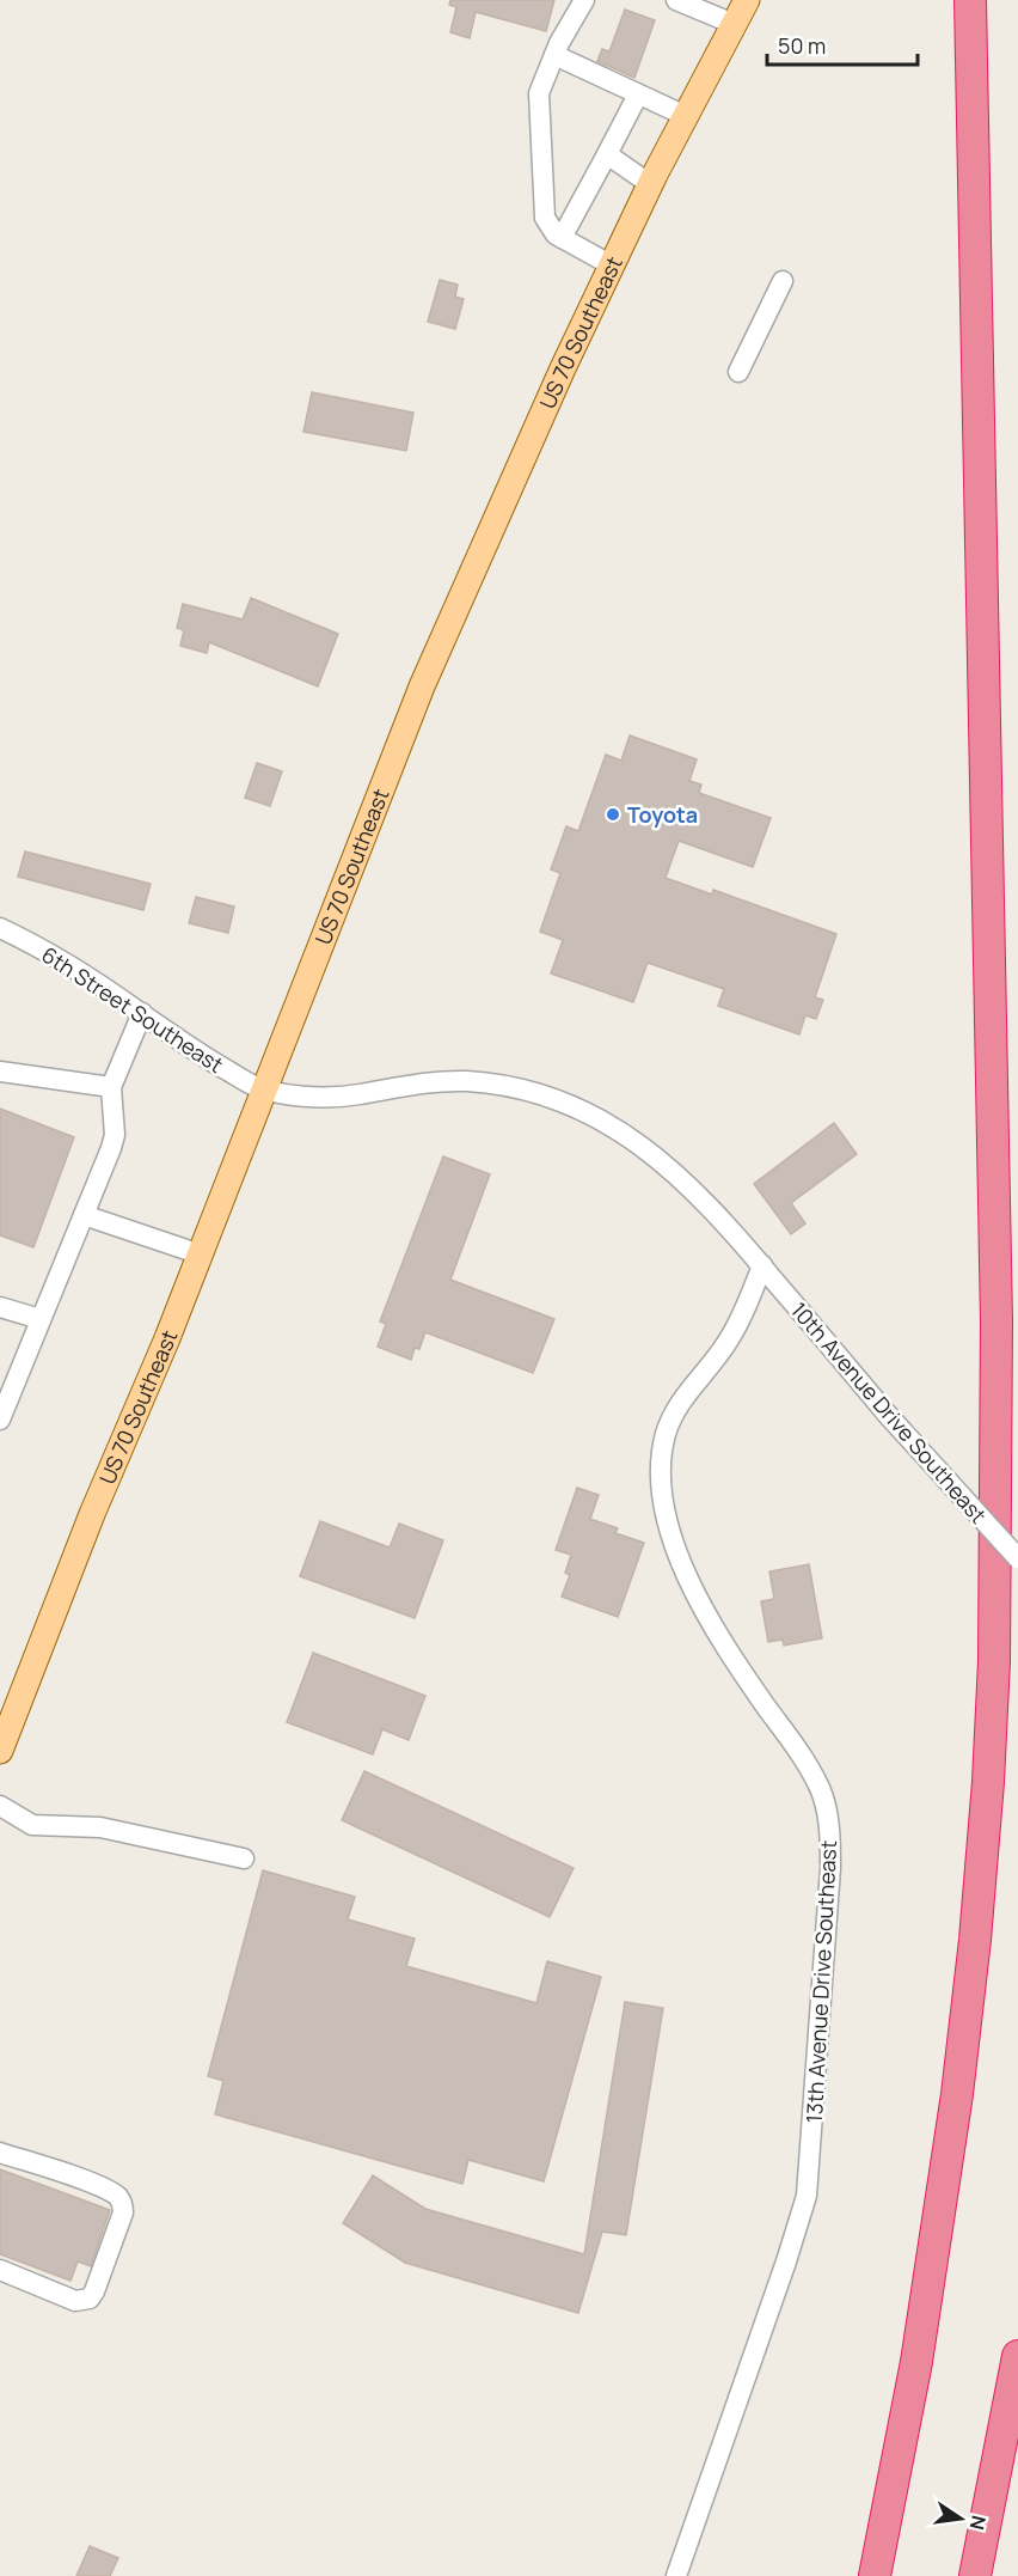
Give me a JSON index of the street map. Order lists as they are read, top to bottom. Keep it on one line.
{"streets":{"main road":["US 70 Southeast"],"street":["6th Street Southeast","10th Avenue Drive Southeast","13th Avenue Drive Southeast"]},"crossings":[["US 70 Southeast","6th Street Southeast"],["US 70 Southeast","10th Avenue Drive Southeast"],["6th Street Southeast","10th Avenue Drive Southeast"],["10th Avenue Drive Southeast","13th Avenue Drive Southeast"]],"places":["Toyota"],"scale_bar":"50 m","north":"right"}
